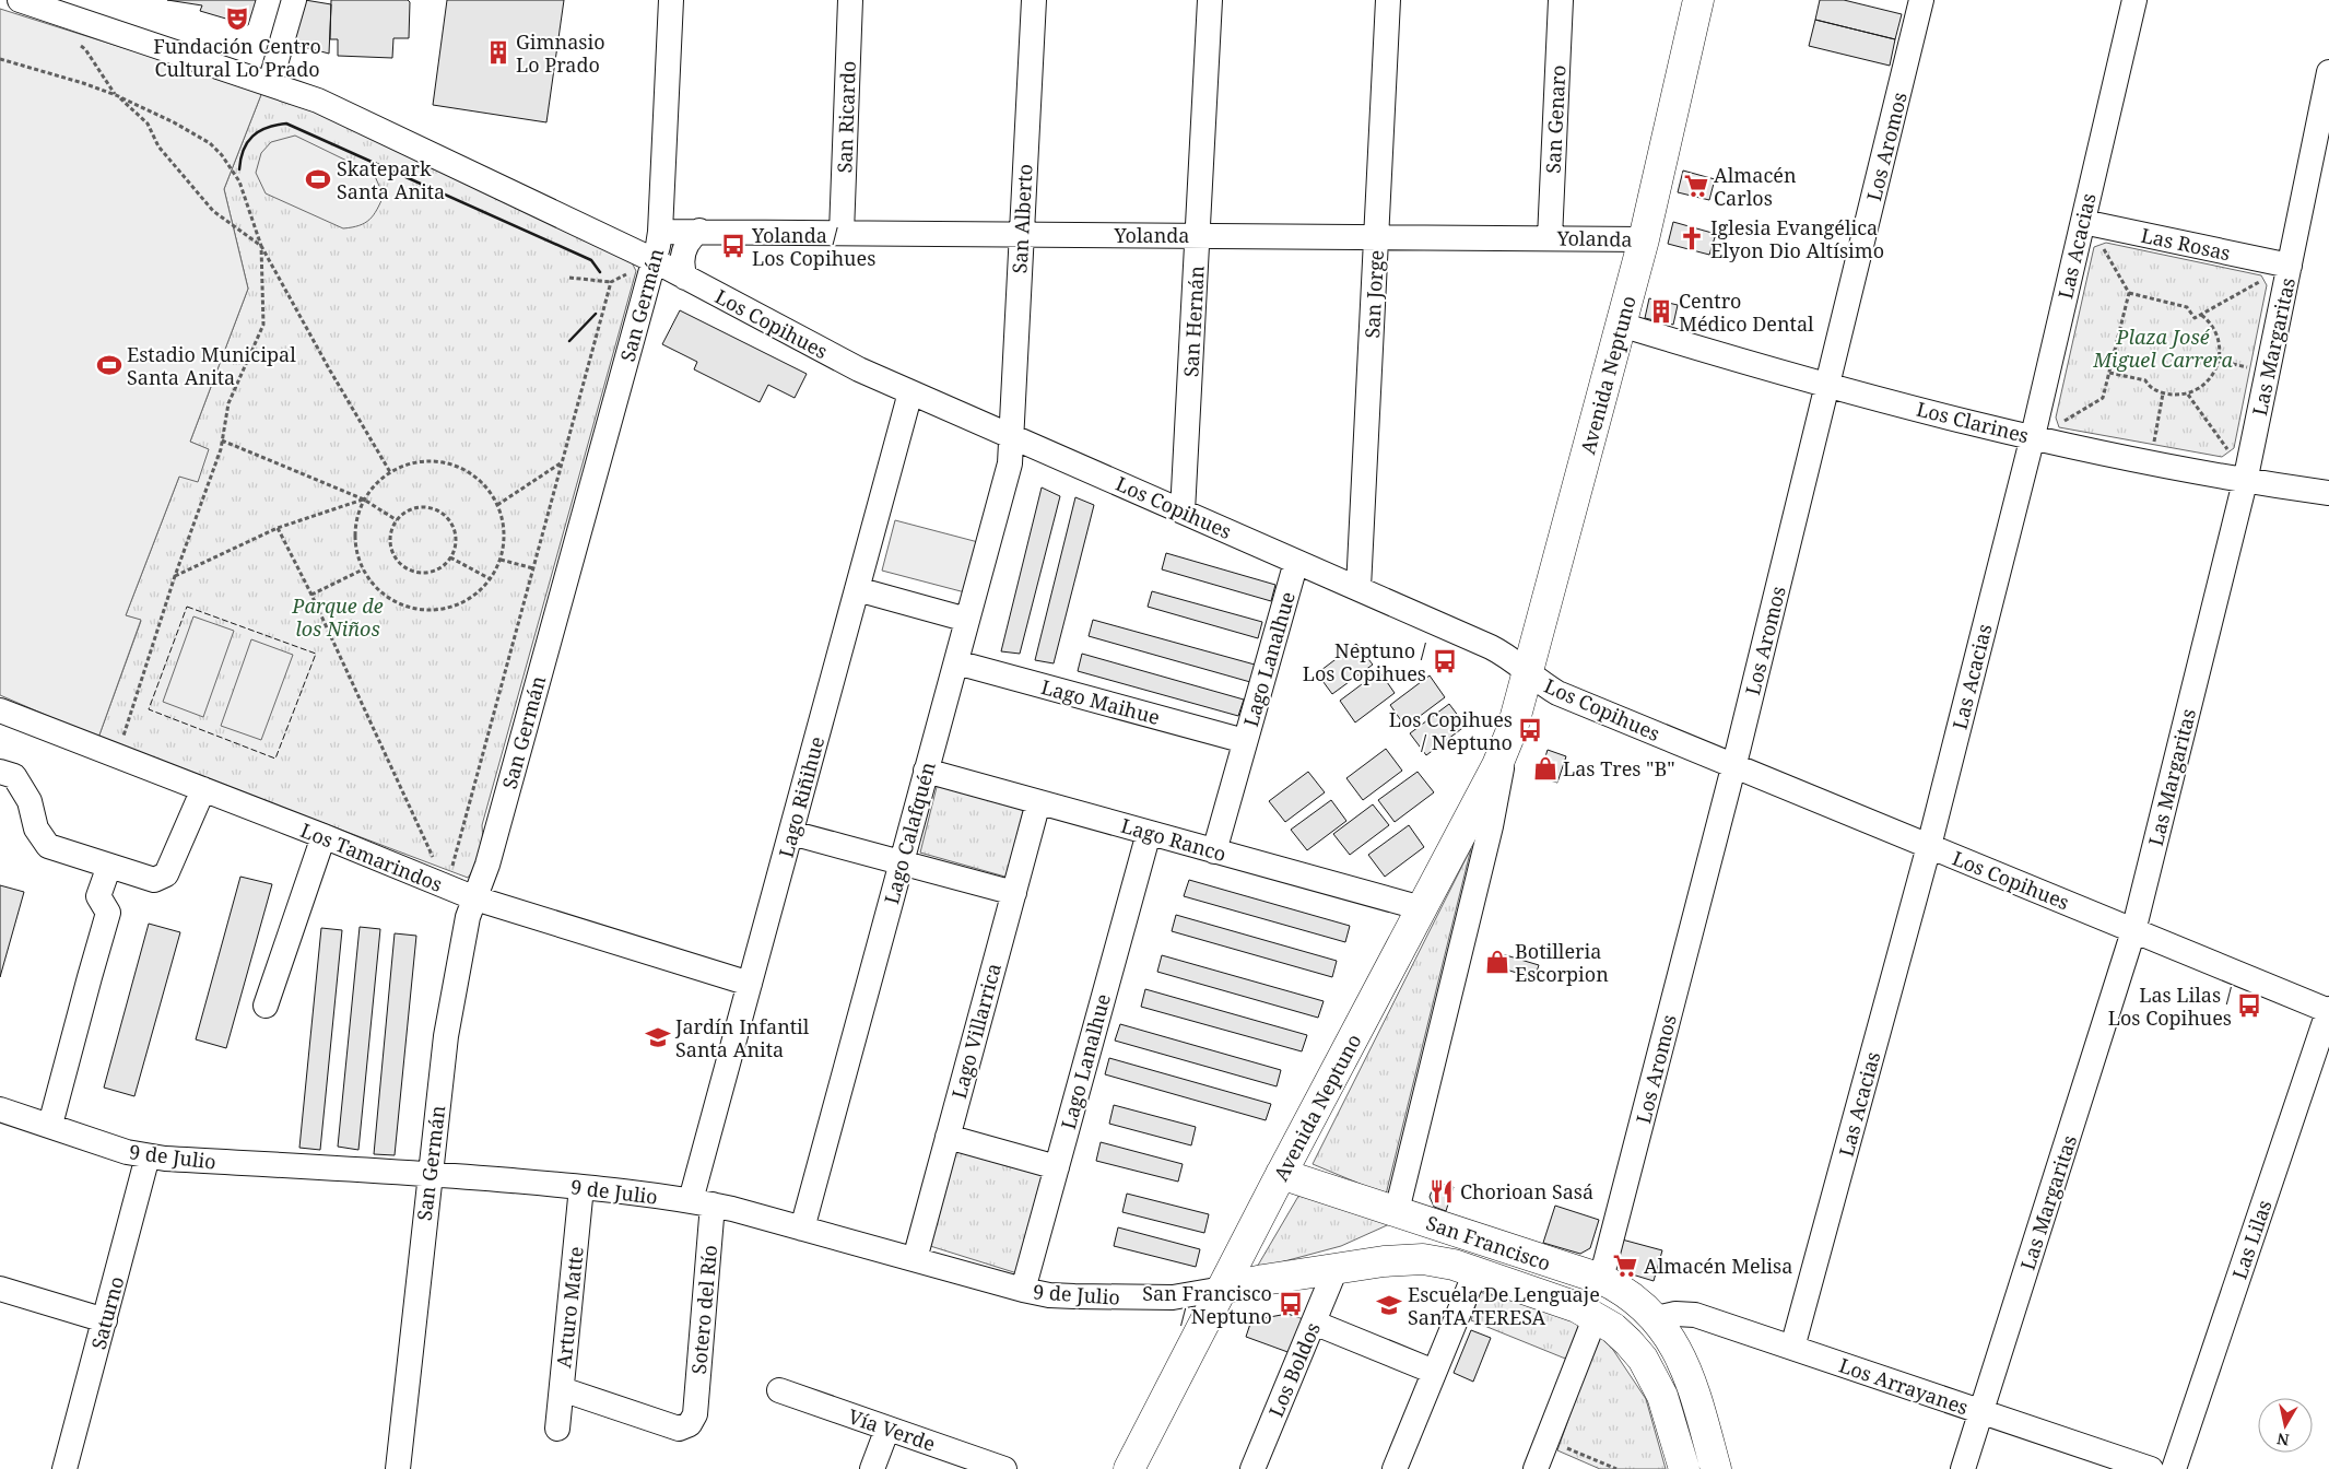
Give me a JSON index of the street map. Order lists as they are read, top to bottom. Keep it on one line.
{"streets":{"main road":["Avenida Neptuno","San Francisco"],"street":["San Ricardo","San Genaro","Los Aromos","San Alberto","Yolanda","Las Rosas","Las Acacias","San Jorge","San Germán","San Hernán","Los Copihues","Las Margaritas","Los Clarines","Lago Lanalhue","Lago Maihue","Lago Riñihue","Lago Calafquén","Lago Ranco","Los Tamarindos","Lago Villarrica","9 de Julio","Las Lilas","Arturo Matte","Sotero del Río","Saturno","Los Boldos","Los Arrayanes","Vía Verde"]},"crossings":[["San Ricardo","Yolanda"],["San Genaro","Yolanda"],["Los Aromos","Los Copihues"],["Los Aromos","Los Clarines"],["Los Aromos","San Francisco"],["San Alberto","Yolanda"],["San Alberto","Los Copihues"],["San Alberto","Lago Calafquén"],["Yolanda","San Jorge"],["Yolanda","San Germán"],["Yolanda","San Hernán"],["Yolanda","Avenida Neptuno"],["Las Rosas","Las Acacias"],["Las Rosas","Las Margaritas"],["Las Acacias","Los Copihues"],["Las Acacias","Los Clarines"],["Las Acacias","Los Arrayanes"],["San Jorge","Los Copihues"],["San Germán","Los Copihues"],["San Germán","Los Tamarindos"],["San Germán","9 de Julio"],["San Hernán","Los Copihues"],["Los Copihues","Las Margaritas"],["Los Copihues","Avenida Neptuno"],["Los Copihues","Lago Lanalhue"],["Los Copihues","Lago Riñihue"],["Los Copihues","Lago Calafquén"],["Los Copihues","Las Lilas"],["Las Margaritas","Los Clarines"],["Las Margaritas","Los Arrayanes"],["Avenida Neptuno","Los Clarines"],["Avenida Neptuno","Lago Ranco"],["Avenida Neptuno","9 de Julio"],["Avenida Neptuno","San Francisco"],["Lago Lanalhue","Lago Maihue"],["Lago Lanalhue","Lago Ranco"],["Lago Lanalhue","9 de Julio"],["Lago Maihue","Lago Calafquén"],["Lago Riñihue","Los Tamarindos"],["Lago Riñihue","9 de Julio"],["Lago Riñihue","Sotero del Río"],["Lago Calafquén","Lago Ranco"],["Lago Calafquén","9 de Julio"],["Lago Ranco","Lago Villarrica"],["Lago Villarrica","9 de Julio"],["9 de Julio","San Francisco"],["9 de Julio","Arturo Matte"],["9 de Julio","Sotero del Río"],["9 de Julio","Saturno"],["San Francisco","Los Boldos"],["San Francisco","Los Arrayanes"],["Arturo Matte","Sotero del Río"]],"parks":["Plaza José Miguel Carrera","Parque de los Niños"],"places":{"theatre":["Fundación Centro Cultural Lo Prado"],"building":["Gimnasio Lo Prado","Centro Médico Dental"],"sports":["Skatepark Santa Anita","Estadio Municipal Santa Anita"],"supermarket":["Almacén Carlos","Almacén Melisa"],"church":["Iglesia Evangélica Elyon Dio Altísimo"],"bus stop":["Yolanda / Los Copihues","Neptuno / Los Copihues","Los Copihues / Neptuno","Las Lilas / Los Copihues","San Francisco / Neptuno"],"shop":["Las Tres \"B\"","Botilleria Escorpion"],"school or university":["Jardín Infantil Santa Anita","Escuela De Lenguaje SanTA TERESA"],"restaurant":["Chorioan Sasá"]},"north":"bottom"}
